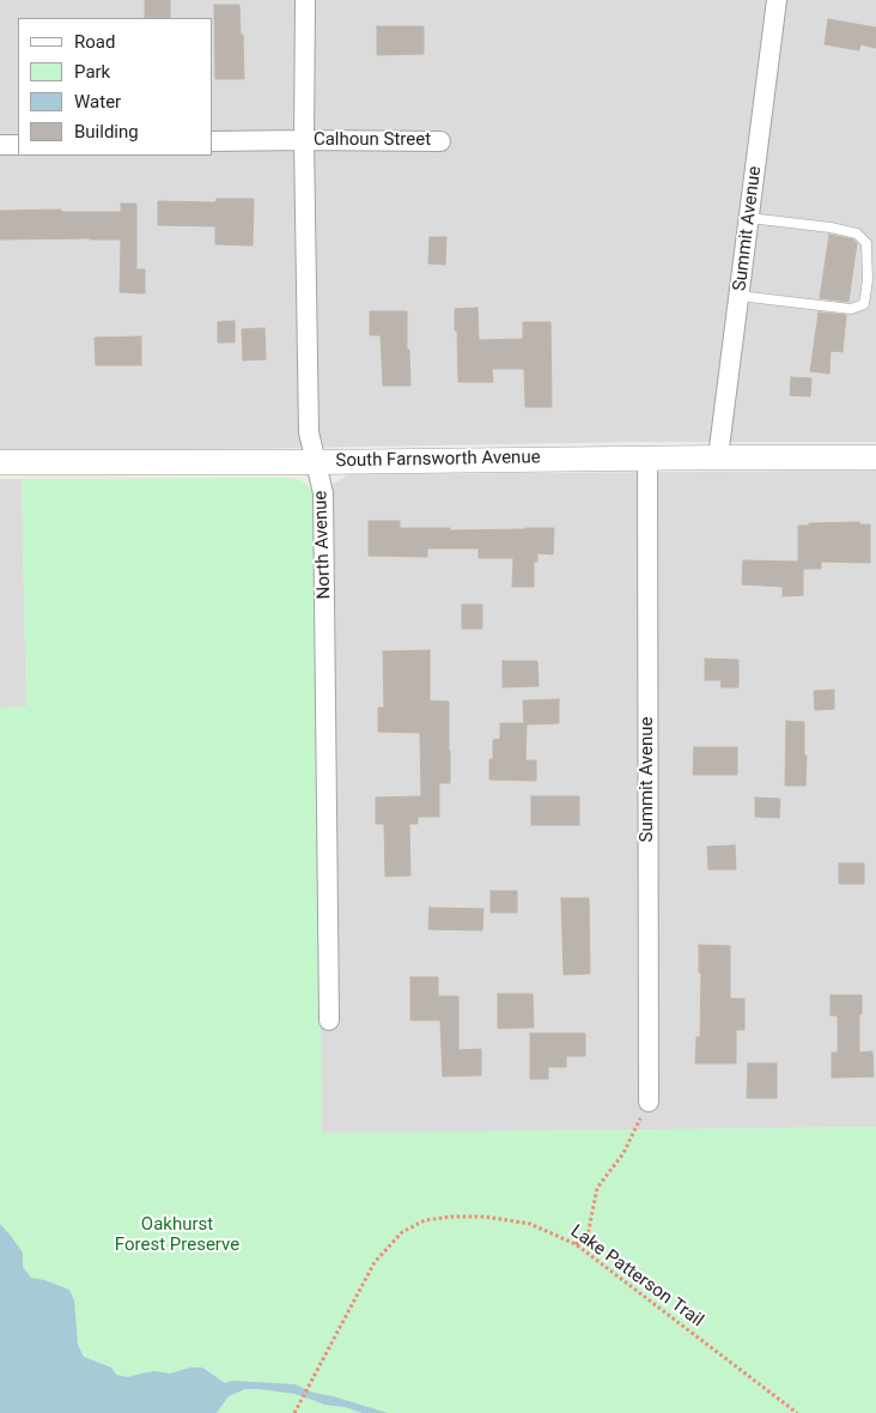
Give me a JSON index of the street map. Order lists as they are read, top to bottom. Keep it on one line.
{"streets":{"street":["Calhoun Street","Summit Avenue","South Farnsworth Avenue","North Avenue"],"path":["Lake Patterson Trail"]},"crossings":[["Calhoun Street","North Avenue"],["Summit Avenue","South Farnsworth Avenue"],["South Farnsworth Avenue","North Avenue"]],"parks":["Oakhurst Forest Preserve"],"legend":["Road","Park","Water","Building"]}
